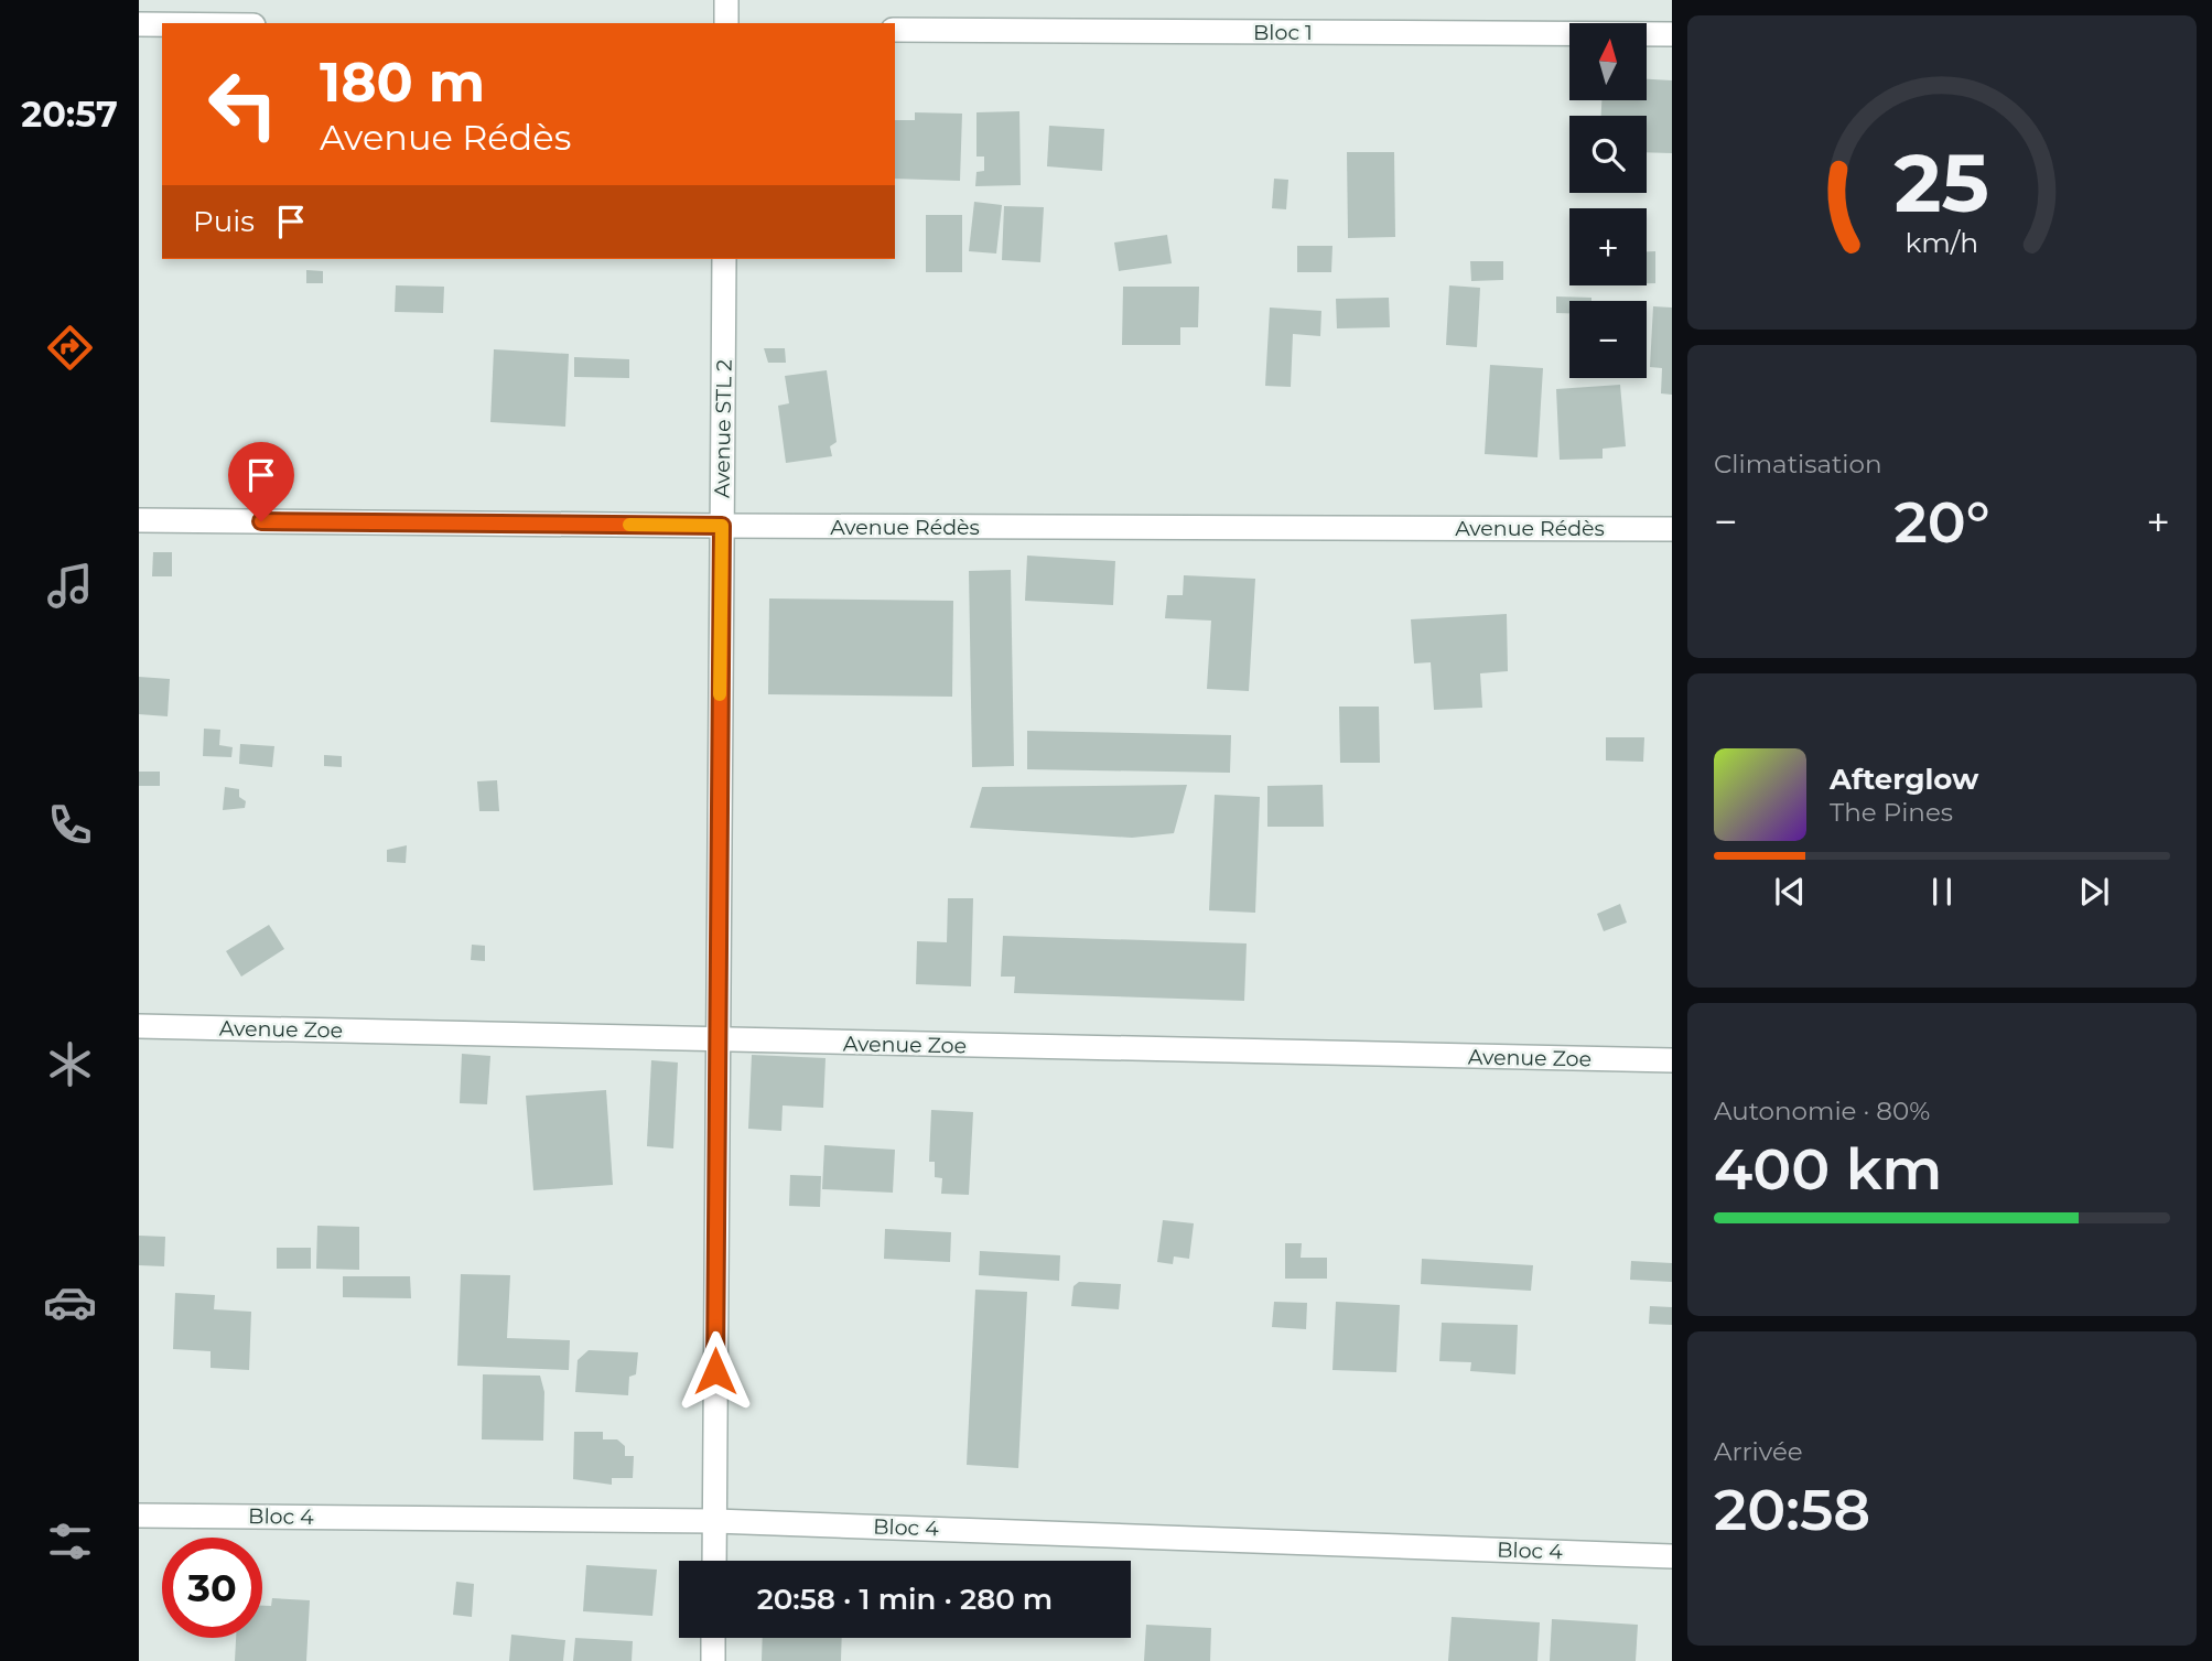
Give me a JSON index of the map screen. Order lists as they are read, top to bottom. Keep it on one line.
{"streets":{"street":["Bloc 1","Avenue STL 2","Avenue Rédès","Avenue Zoe","Bloc 4"]},"crossings":[["Avenue STL 2","Avenue Rédès"],["Avenue STL 2","Avenue Zoe"],["Avenue STL 2","Bloc 4"]],"north":"top","page":{"tabs":"20:57","map_buttons":["+","−"],"turn":["180 m","Avenue Rédès"],"then":"Puis","tile":["Climatisation",["Autonomie · 80%","400 km"],["Arrivée","20:58"]],"heat":["−","20°","+"],"song":["Afterglow","The Pines"],"limit":"30","trip":"20:58 · 1 min · 280 m","gauge":["25","km/h"]}}
